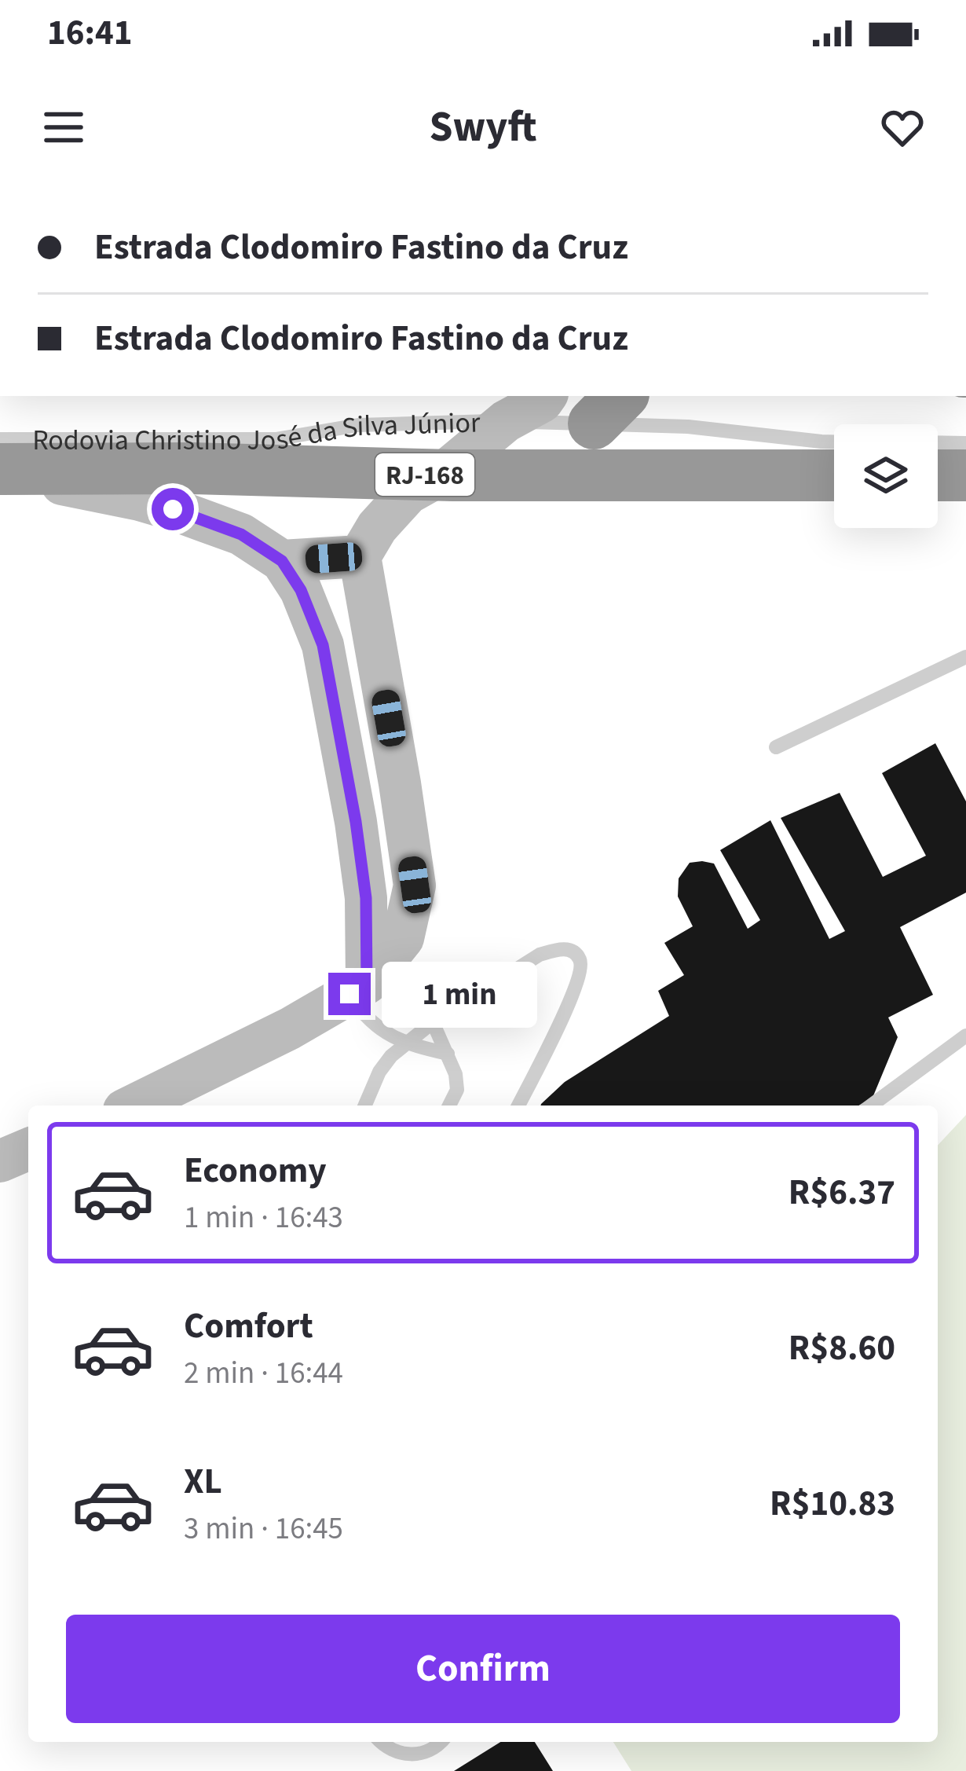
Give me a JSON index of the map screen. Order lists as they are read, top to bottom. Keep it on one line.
{"streets":{"highway":["Rodovia Christino José da Silva Júnior","RJ-168"]},"page":{"status":"16:41","header":"Swyft","banner":["Estrada Clodomiro Fastino da Cruz","Estrada Clodomiro Fastino da Cruz"],"bubble":"1 min","list":[{"name":"Economy","note":"1 min · 16:43","value":"R$6.37"},{"name":"Comfort","note":"2 min · 16:44","value":"R$8.60"},{"name":"XL","note":"3 min · 16:45","value":"R$10.83"}],"buttons":"Confirm"}}
